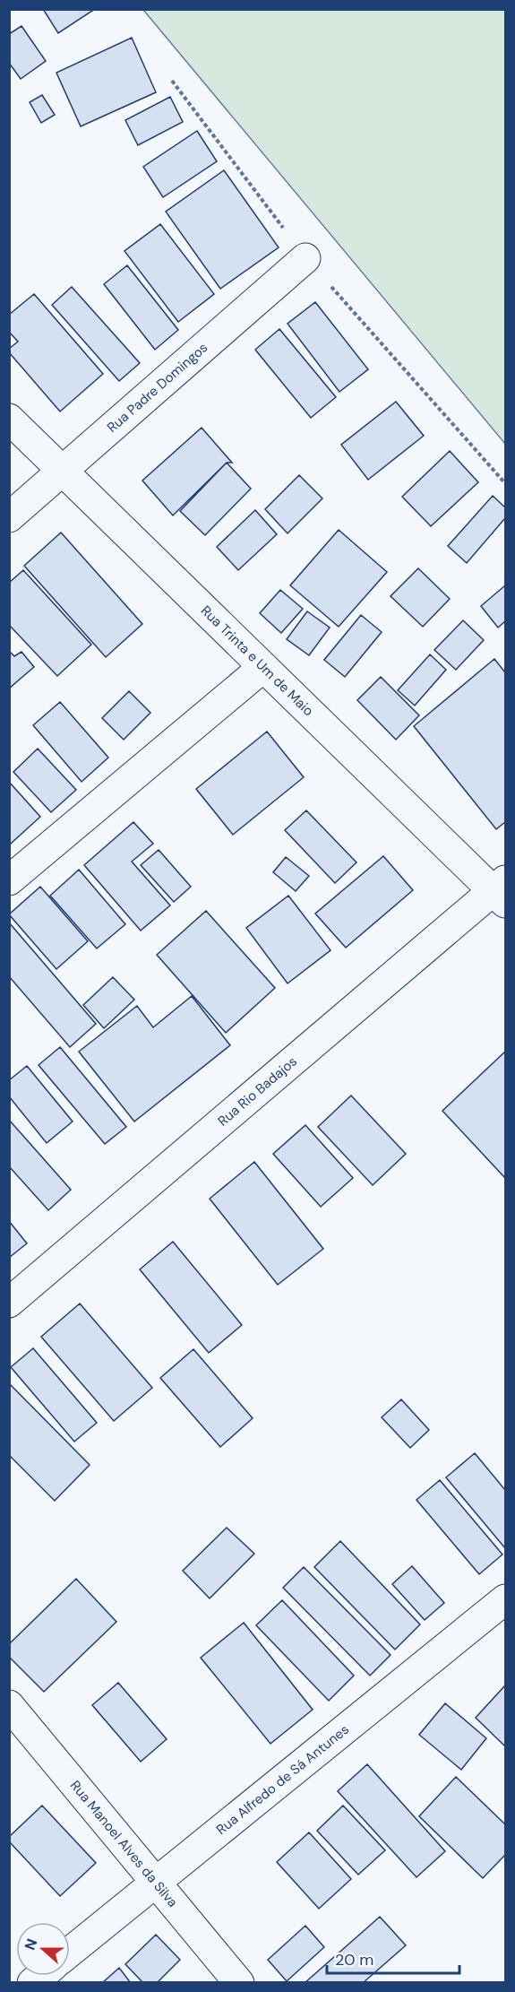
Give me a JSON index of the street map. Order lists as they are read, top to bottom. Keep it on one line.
{"streets":{"street":["Rua Padre Domingos","Rua Trinta e Um de Maio","Rua Rio Badajos","Rua Alfredo de Sá Antunes","Rua Manoel Alves da Silva"]},"crossings":[["Rua Padre Domingos","Rua Trinta e Um de Maio"],["Rua Trinta e Um de Maio","Rua Rio Badajos"],["Rua Alfredo de Sá Antunes","Rua Manoel Alves da Silva"]],"scale_bar":"20 m","north":"left"}
